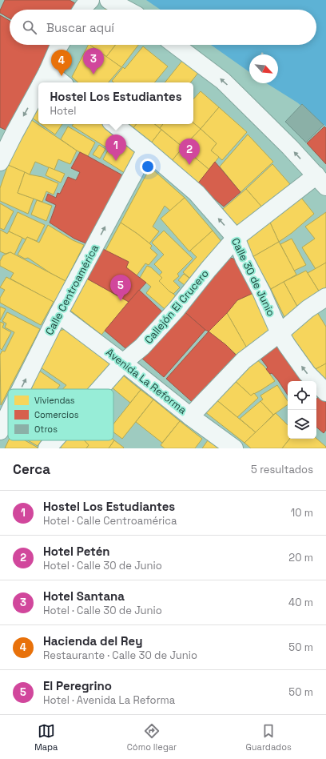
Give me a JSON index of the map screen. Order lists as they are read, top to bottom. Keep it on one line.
{"streets":{"street":["Calle 30 de Junio","Calle Centroamérica","Callejón El Crucero","Avenida La Reforma"]},"crossings":[["Calle 30 de Junio","Calle Centroamérica"],["Calle 30 de Junio","Callejón El Crucero"],["Calle Centroamérica","Avenida La Reforma"],["Callejón El Crucero","Avenida La Reforma"]],"one_way":["Calle Centroamérica"],"legend":["Viviendas","Comercios","Otros"],"north":"bottom right","page":{"search":"Buscar aquí","pins":["3","4","1","2","5"],"popup":["Hostel Los Estudiantes","Hotel"],"heading":["Cerca","5 resultados"],"list":[{"mark":"1","name":"Hostel Los Estudiantes","note":"Hotel · Calle Centroamérica","value":"10 m"},{"mark":"2","name":"Hotel Petén","note":"Hotel · Calle 30 de Junio","value":"20 m"},{"mark":"3","name":"Hotel Santana","note":"Hotel · Calle 30 de Junio","value":"40 m"},{"mark":"4","name":"Hacienda del Rey","note":"Restaurante · Calle 30 de Junio","value":"50 m"},{"mark":"5","name":"El Peregrino","note":"Hotel · Avenida La Reforma","value":"50 m"}],"nav":["Mapa","Cómo llegar","Guardados"]}}
